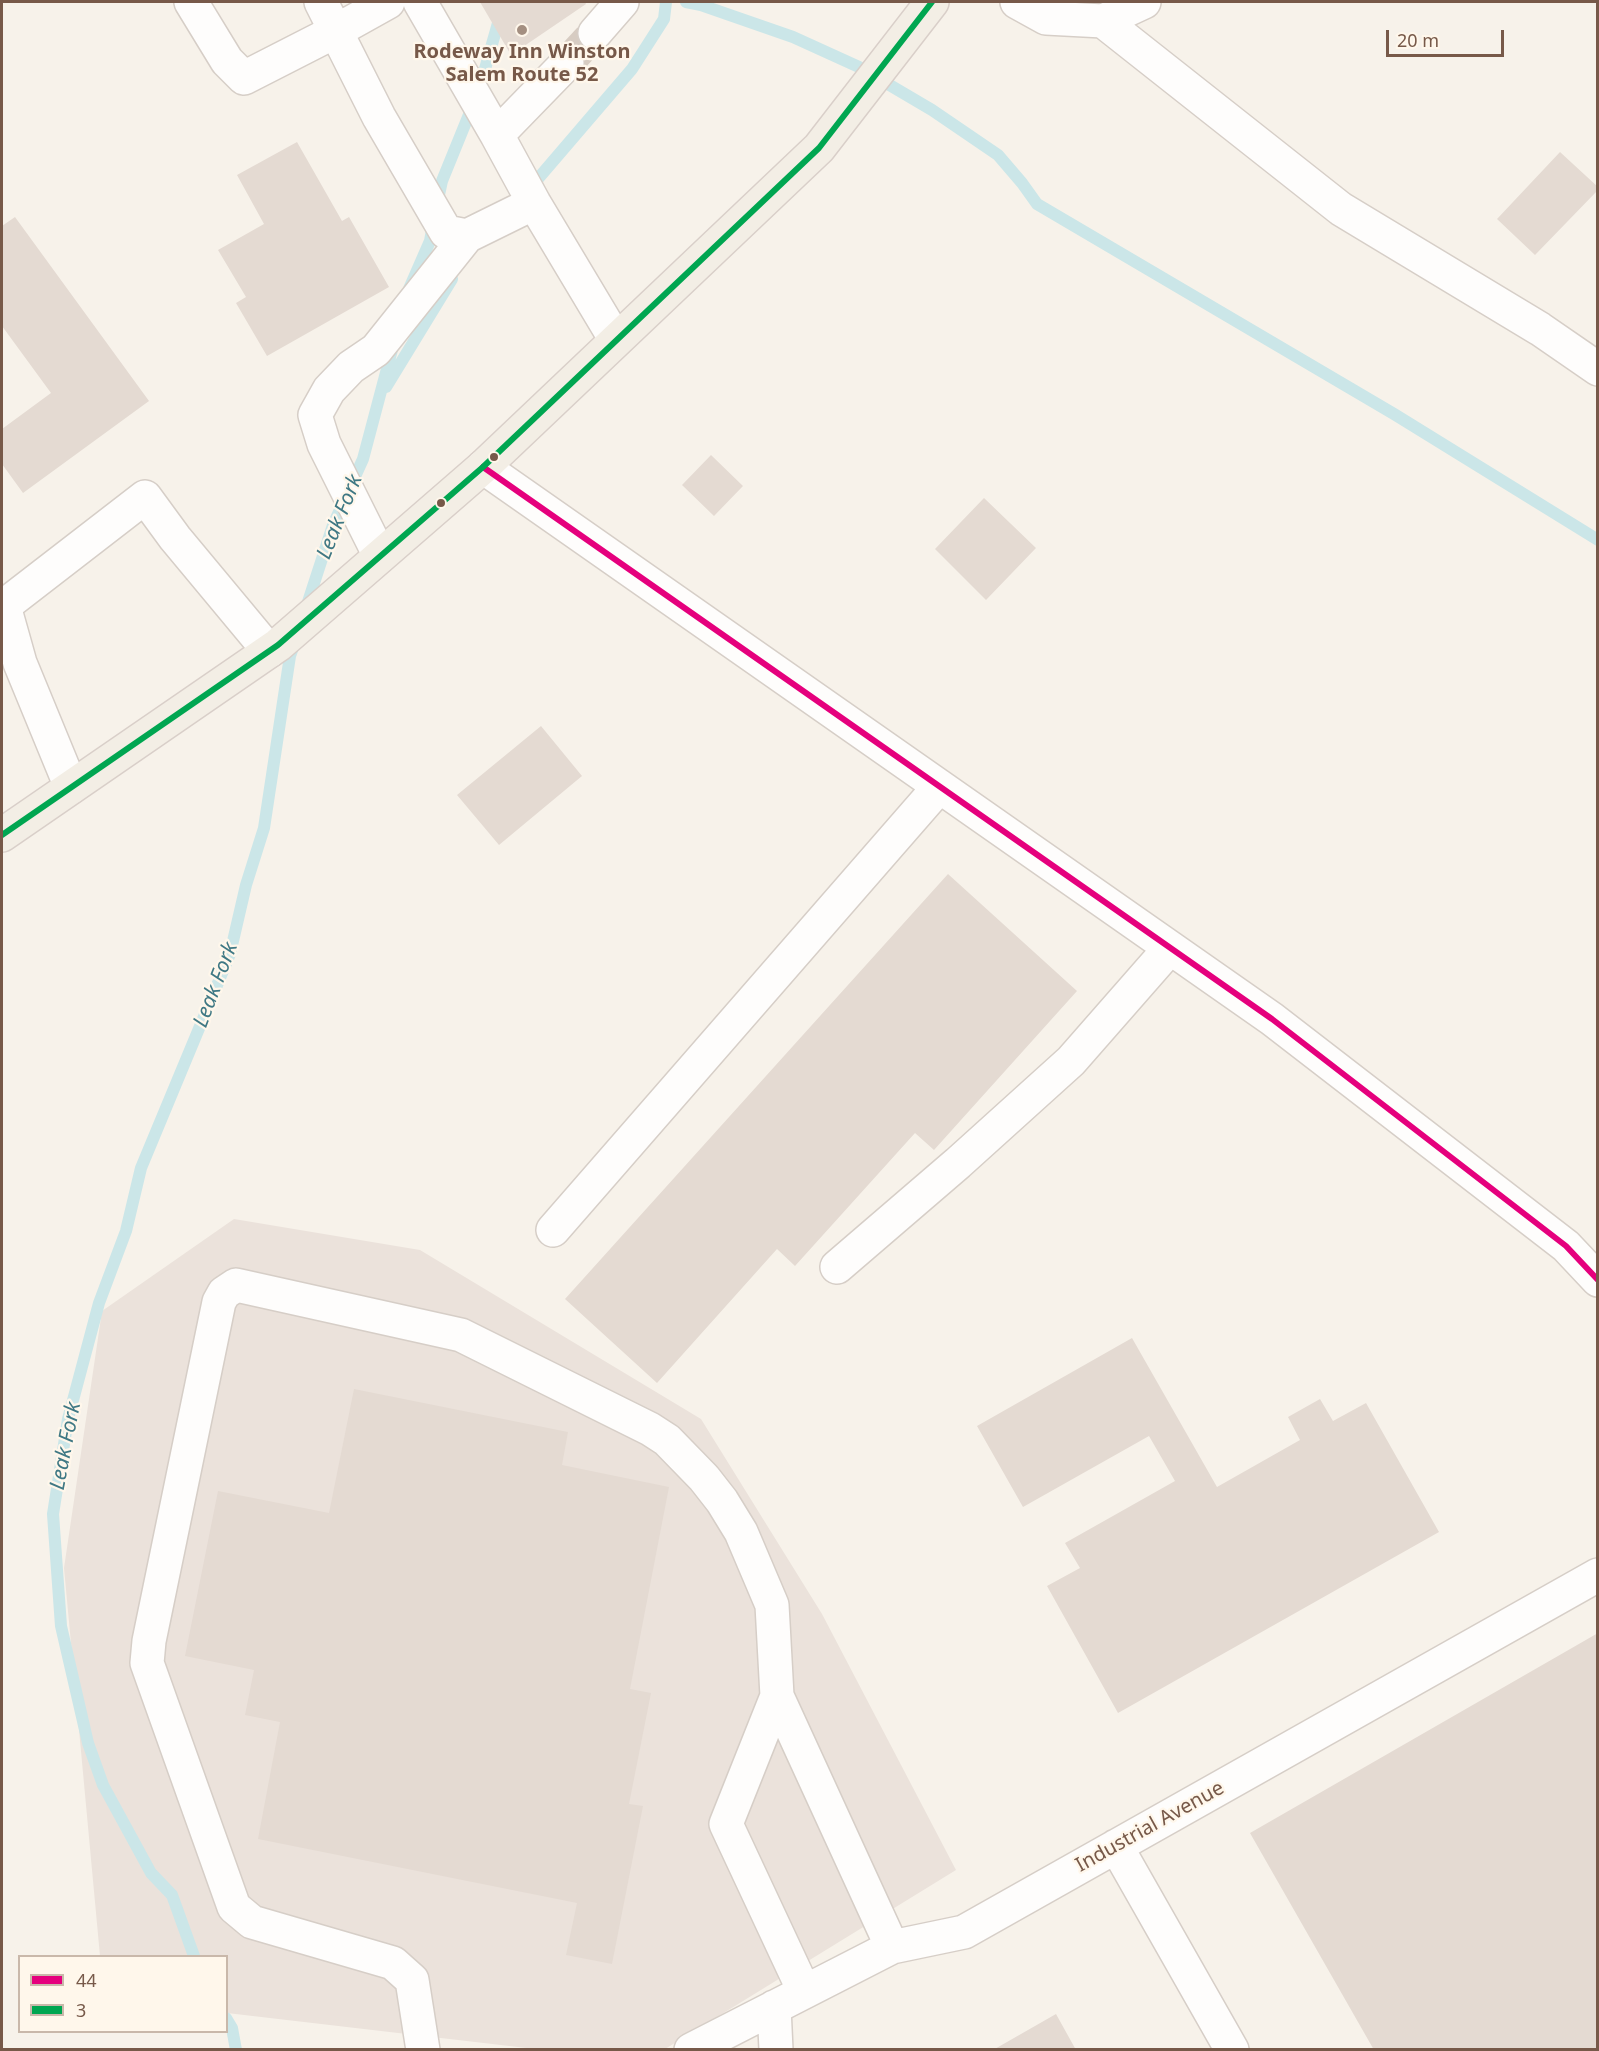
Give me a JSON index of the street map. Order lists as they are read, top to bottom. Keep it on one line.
{"streets":{"street":["Industrial Avenue"]},"water":["Leak Fork"],"places":["Rodeway Inn Winston Salem Route 52"],"lines":["transit line 3","transit line 44"],"legend":["44","3"],"scale_bar":"20 m"}
